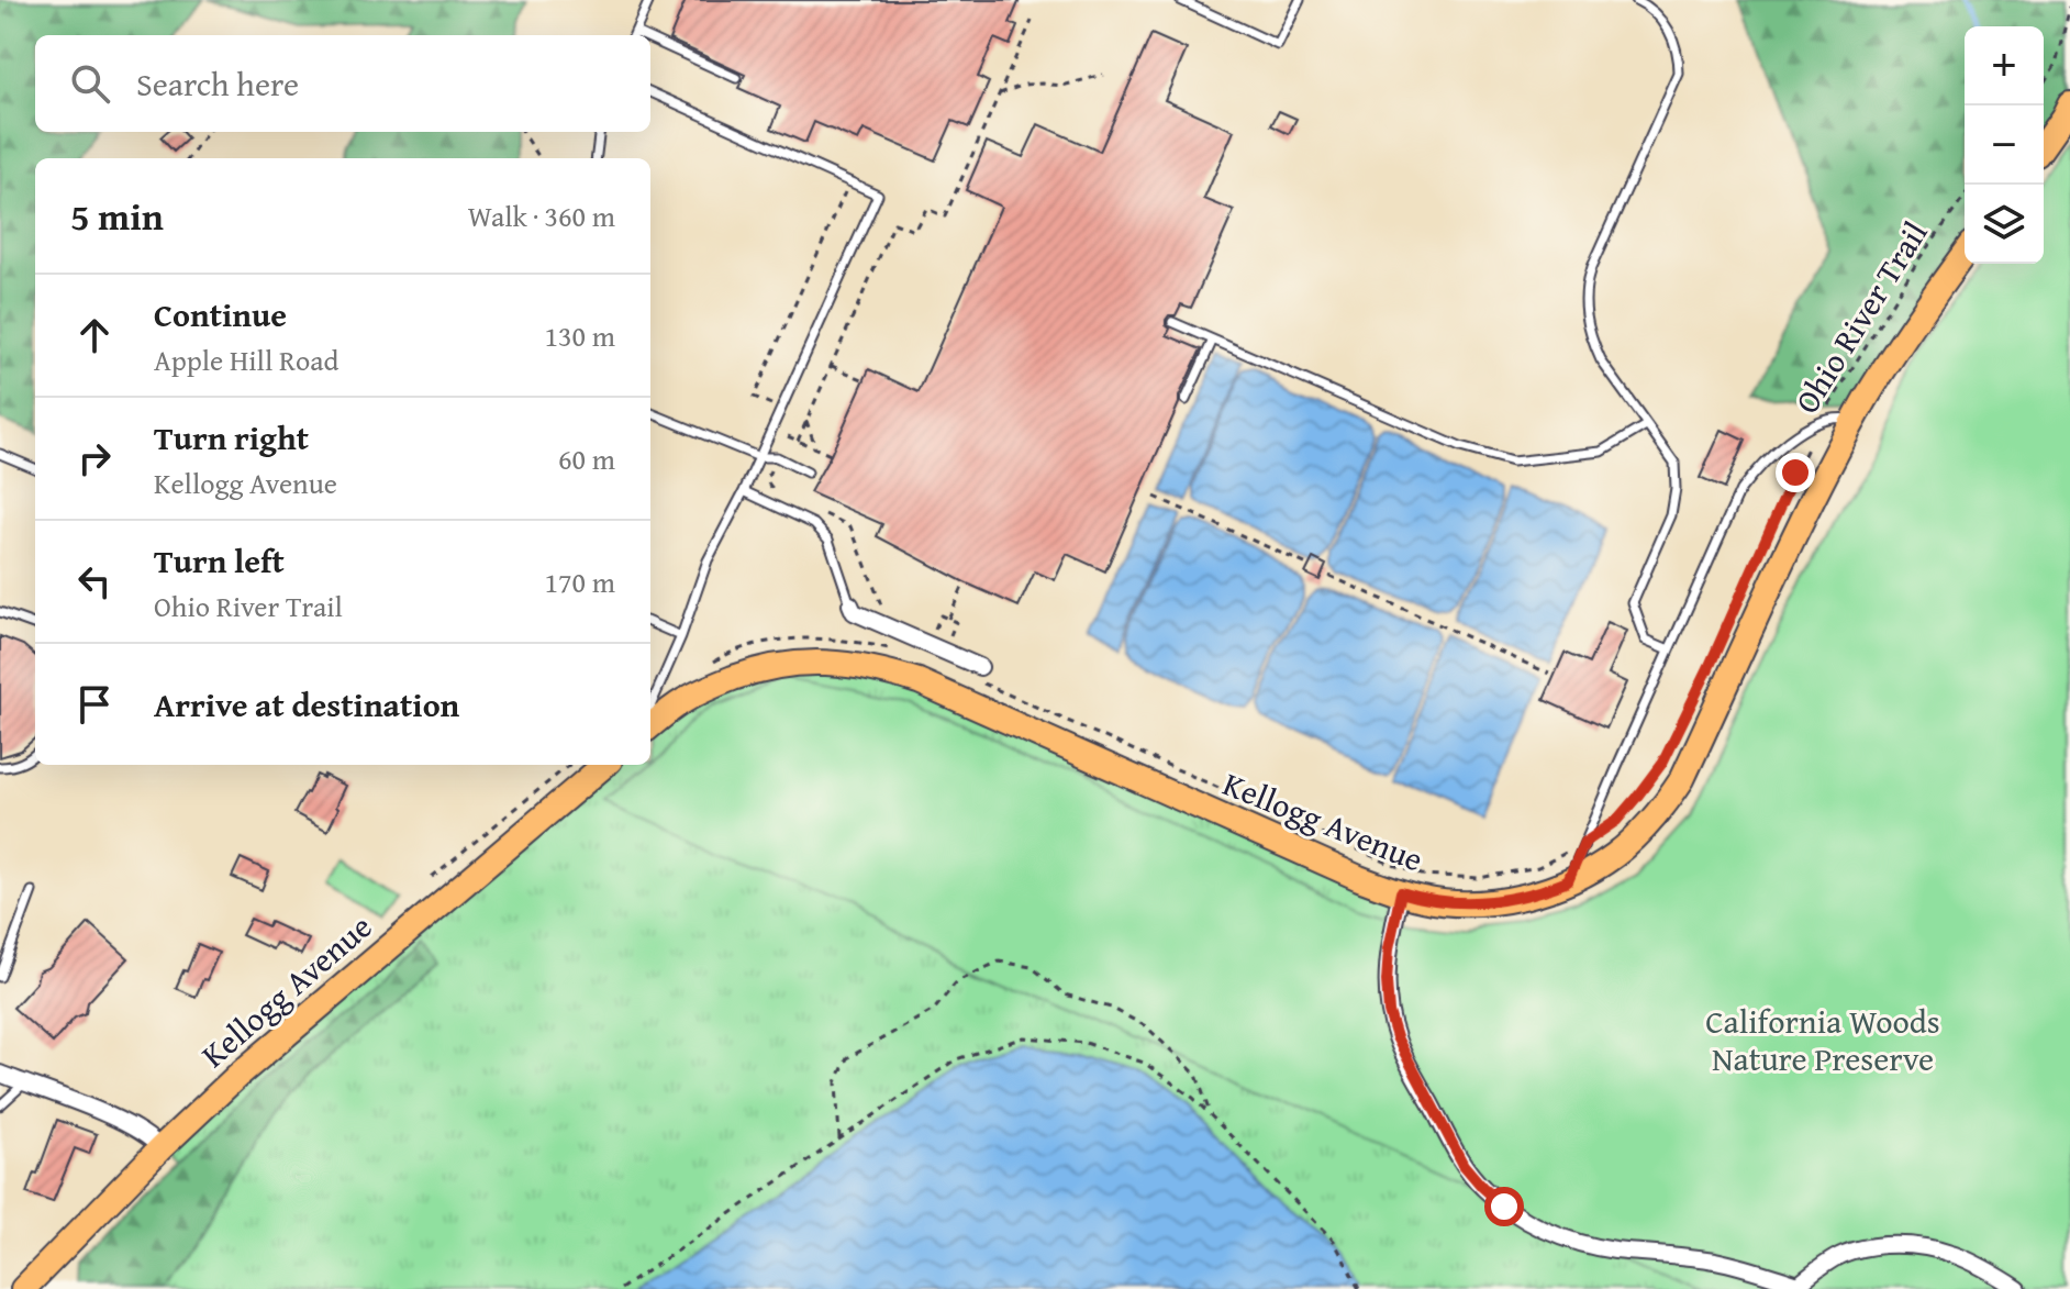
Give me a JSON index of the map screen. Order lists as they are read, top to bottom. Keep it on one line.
{"streets":{"main road":["Kellogg Avenue"],"path":["Ohio River Trail"]},"parks":["California Woods Nature Preserve"],"page":{"map_buttons":["+","−"],"search":"Search here","heading":["5 min","Walk · 360 m"],"list":[["Continue","Apple Hill Road","130 m"],["Turn right","Kellogg Avenue","60 m"],["Turn left","Ohio River Trail","170 m"],"Arrive at destination"]}}
